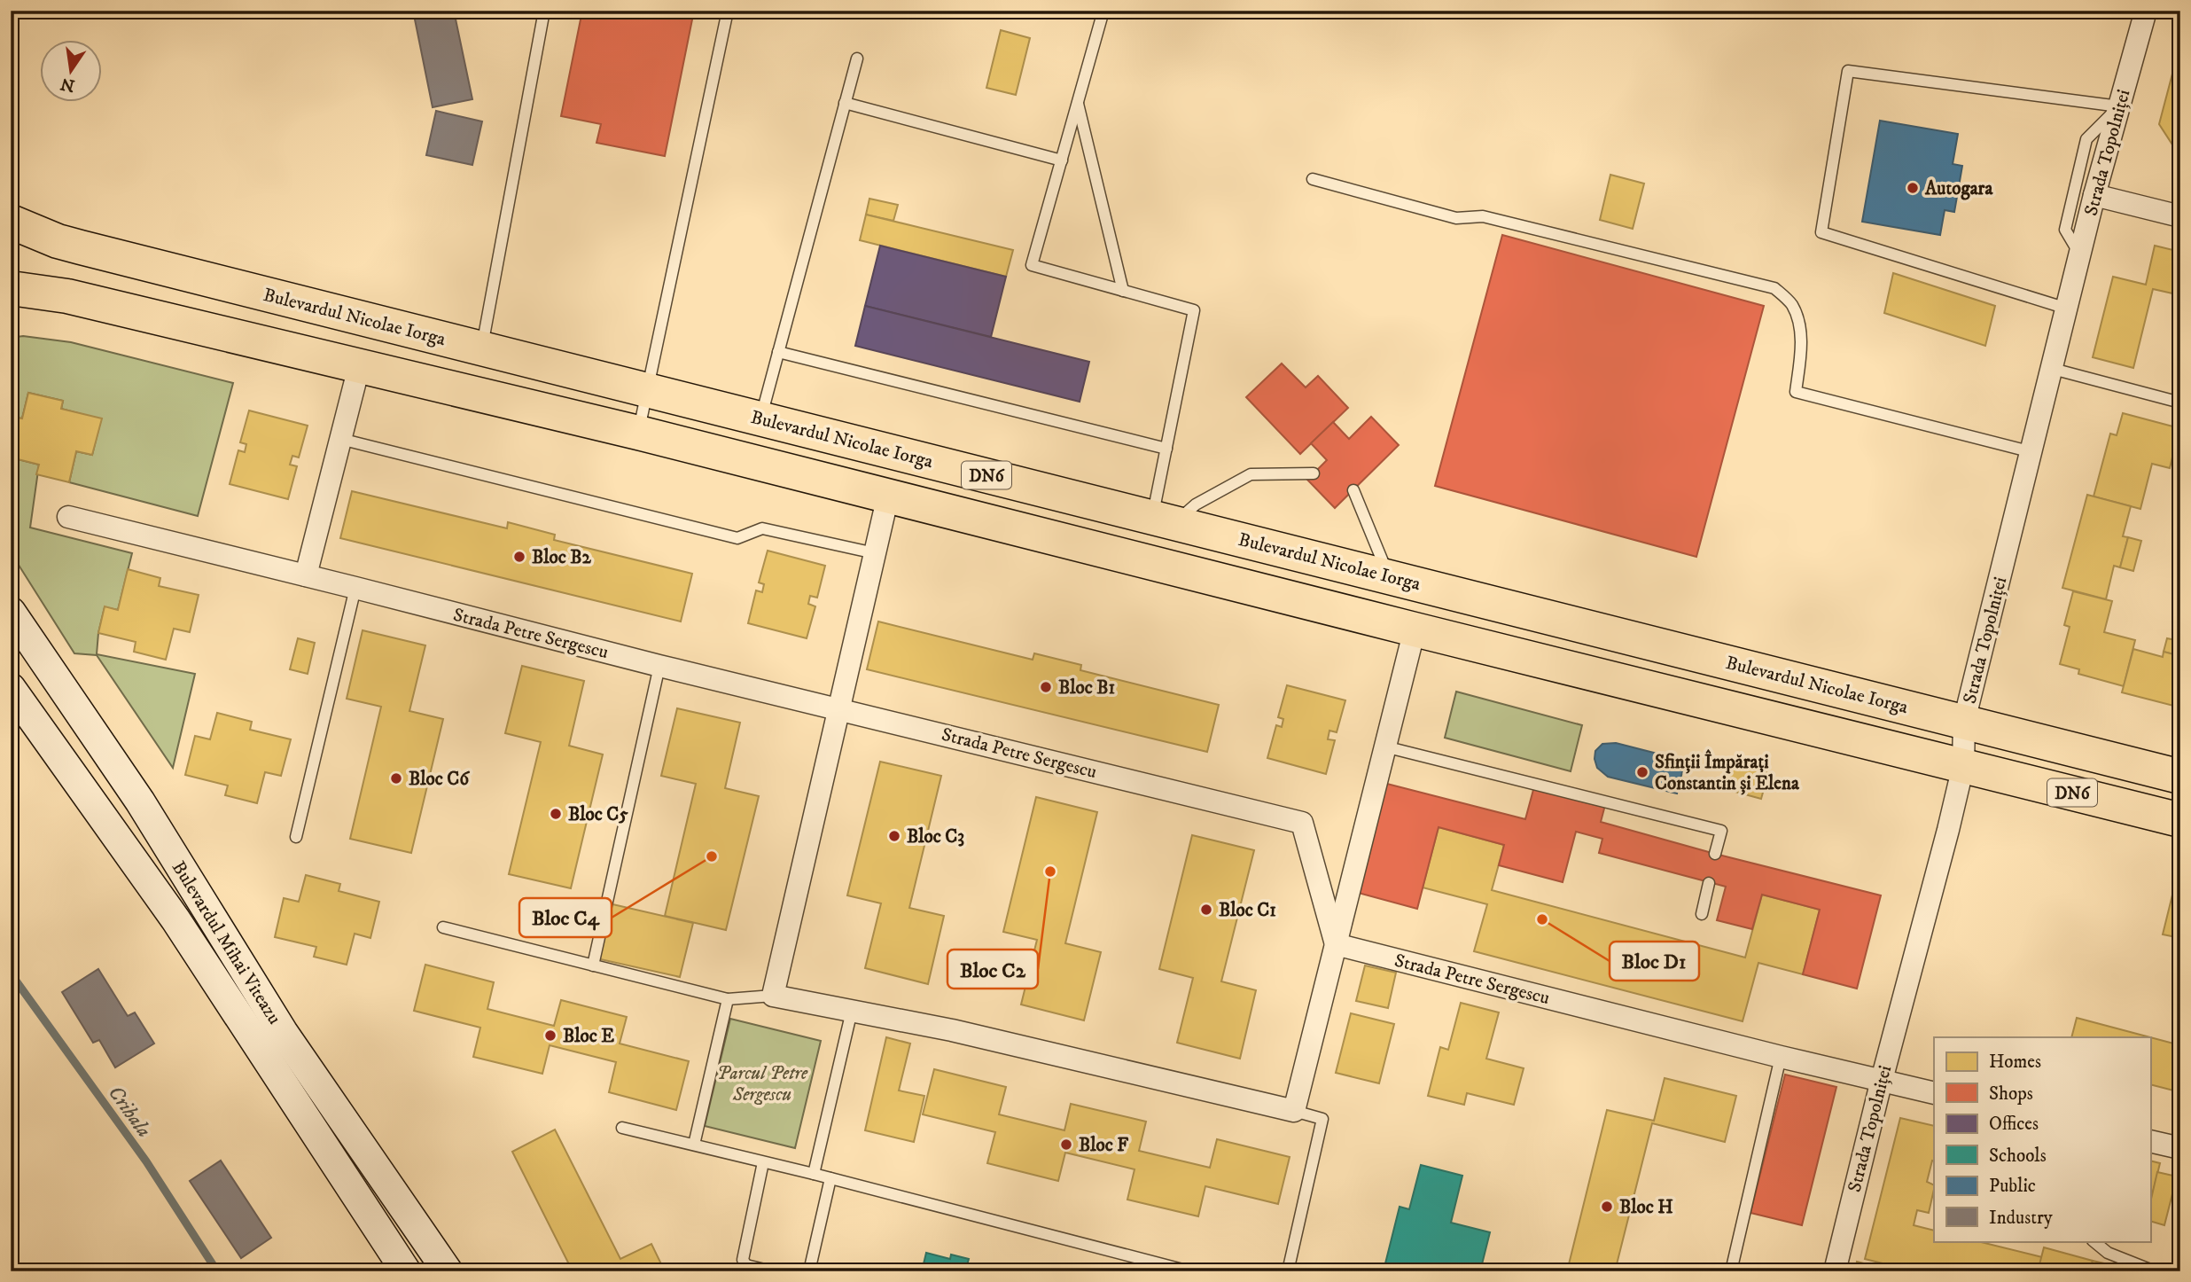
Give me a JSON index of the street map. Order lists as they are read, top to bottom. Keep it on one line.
{"streets":{"main road":["Bulevardul Nicolae Iorga","DN6","Bulevardul Mihai Viteazu"],"street":["Strada Topolniței","Strada Petre Sergescu"]},"crossings":[["Strada Topolniței","Bulevardul Nicolae Iorga"],["Strada Topolniței","DN6"],["Strada Topolniței","Strada Petre Sergescu"],["Bulevardul Nicolae Iorga","DN6"]],"water":["Crihala"],"parks":["Parcul Petre Sergescu"],"places":["Autogara","Bloc B2","Bloc B1","Sfinții Împărați Constantin și Elena","Bloc C6","Bloc C5","Bloc C3","Bloc C4","Bloc C2","Bloc C1","Bloc D1","Bloc E","Bloc F","Bloc H"],"legend":["Homes","Shops","Offices","Schools","Public","Industry"],"north":"bottom"}
